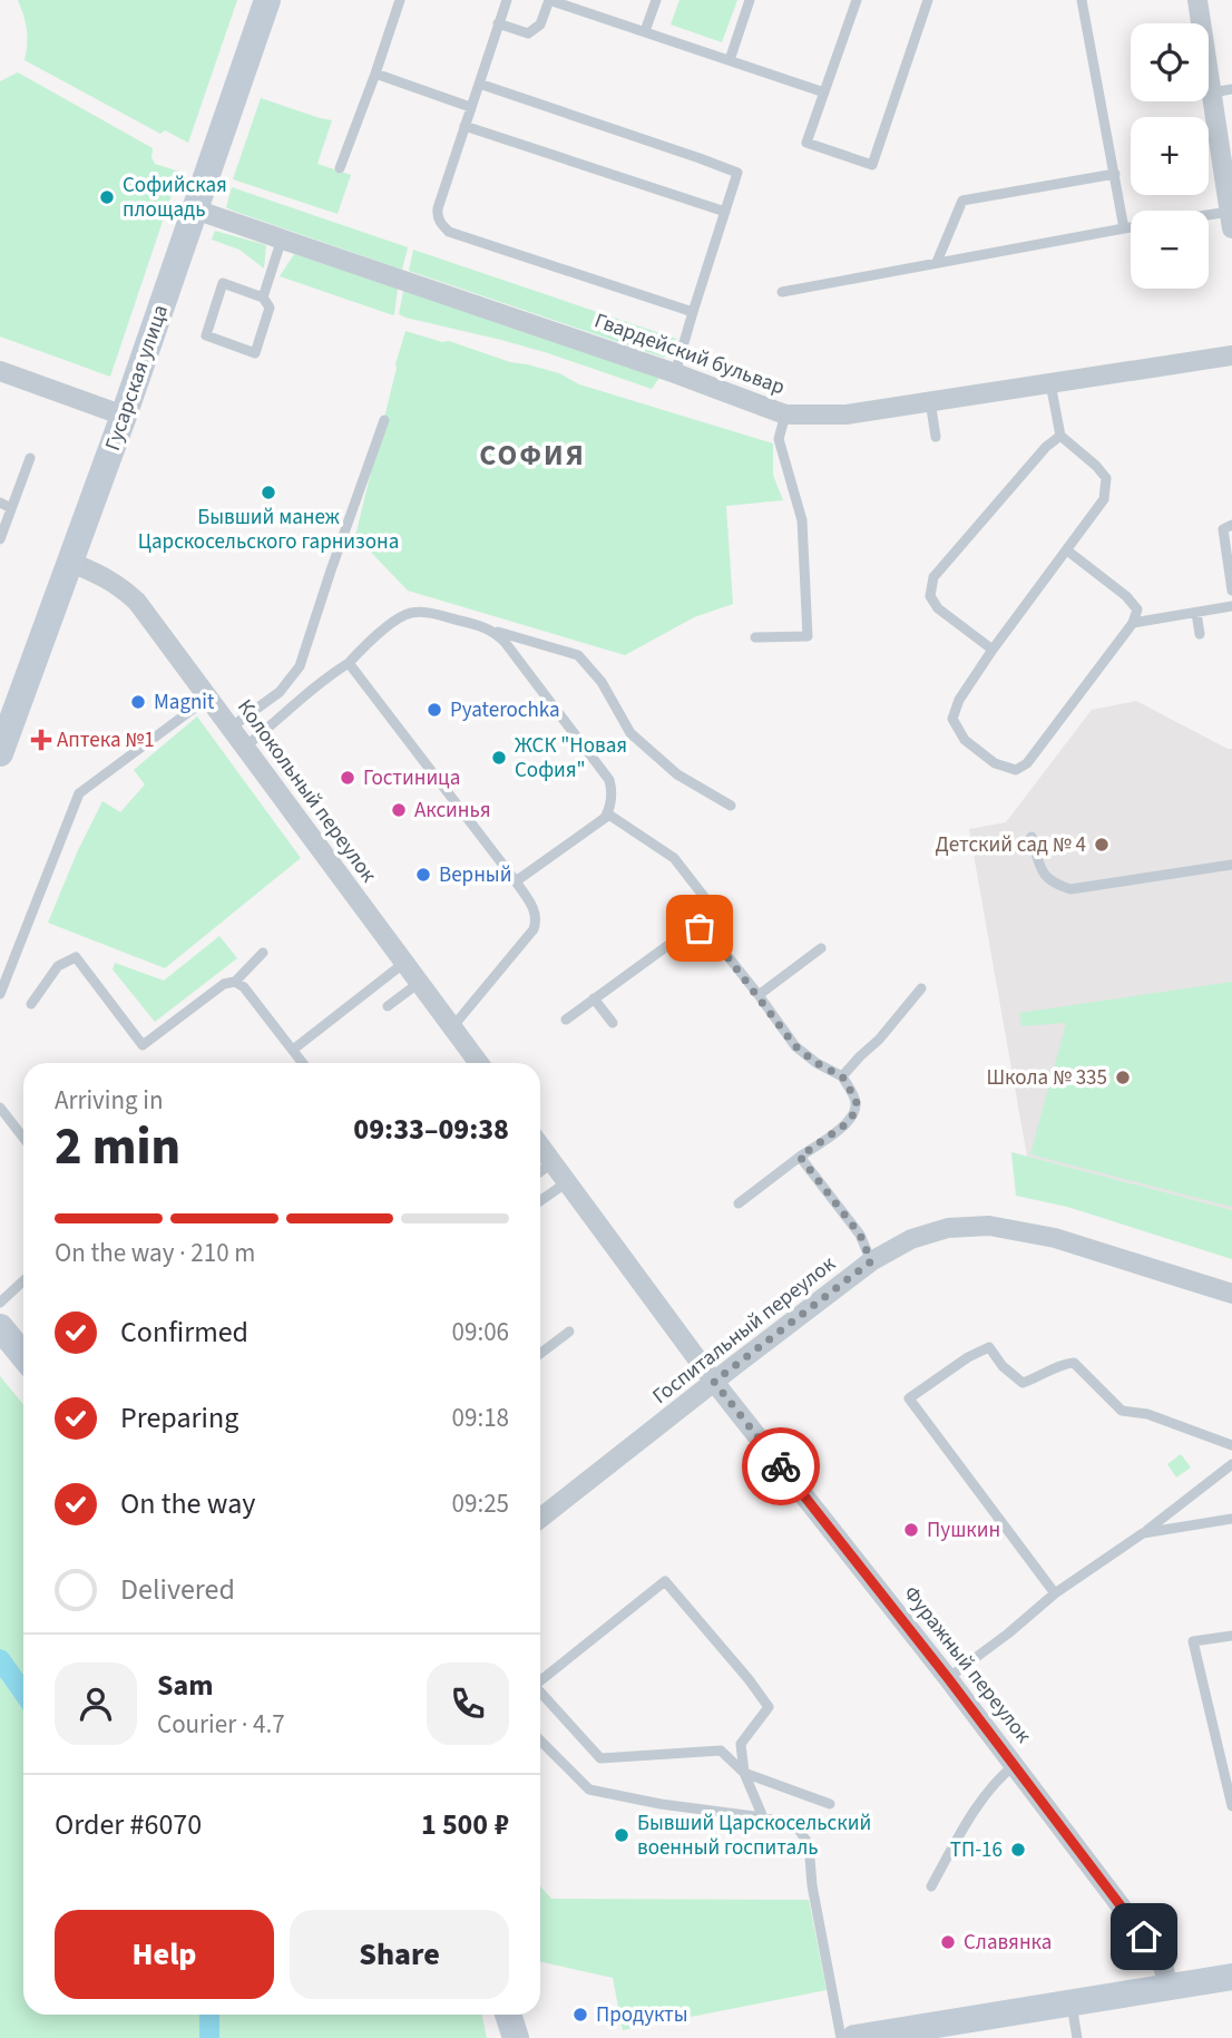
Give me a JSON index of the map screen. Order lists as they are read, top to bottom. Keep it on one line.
{"streets":{"street":["Гвардейский бульвар","Гусарская улица","Колокольный переулок","Госпитальный переулок","Фуражный переулок"]},"crossings":[["Гвардейский бульвар","Гусарская улица"],["Гусарская улица","Колокольный переулок"],["Госпитальный переулок","Фуражный переулок"]],"districts":["СОФИЯ"],"places":{"other":["Софийская площадь","Бывший манеж Царскосельского гарнизона","Magnit","Pyaterochka","ЖСК \"Новая София\"","Гостиница","Аксинья","Детский сад № 4","Верный","Школа № 335","Пушкин","Бывший Царскосельский военный госпиталь","ТП-16","Славянка","Продукты"],"health":["Аптека №1"]},"page":{"map_buttons":["+","−"],"heading":["2 min","Arriving in","09:33–09:38"],"panel":["Sam","Courier · 4.7","Order #6070","1 500 ₽"],"bar":"On the way · 210 m","list":[["Confirmed","09:06"],["Preparing","09:18"],["On the way","09:25"],"Delivered"],"buttons":["Help","Share"]}}
